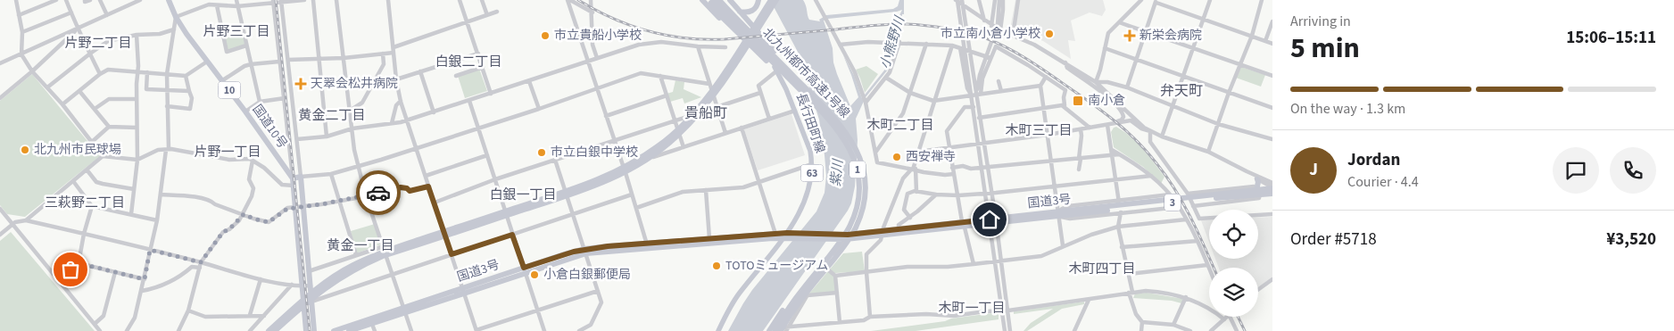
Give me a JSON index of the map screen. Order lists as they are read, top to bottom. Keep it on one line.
{"streets":{"highway":["北九州都市高速1号線","10","国道10号","1","国道3号","3"],"main road":["長行田町線","63"]},"crossings":[["北九州都市高速1号線","長行田町線"],["北九州都市高速1号線","1"],["長行田町線","国道3号"]],"districts":["片野三丁目","片野二丁目","白銀二丁目","弁天町","貴船町","黄金二丁目","木町二丁目","木町三丁目","片野一丁目","白銀一丁目","三萩野二丁目","黄金一丁目","木町四丁目","木町一丁目"],"water":["小熊野川","紫川"],"places":{"other":["市立南小倉小学校","市立貴船小学校","北九州市民球場","市立白銀中学校","西安禅寺","TOTOミュージアム","小倉白銀郵便局"],"health":["新栄会病院","天翠会松井病院"],"transit":["南小倉"]},"page":{"heading":["5 min","Arriving in","15:06–15:11"],"panel":["Jordan","Courier · 4.4","Order #5718","¥3,520"],"bar":"On the way · 1.3 km","round":"J"}}
